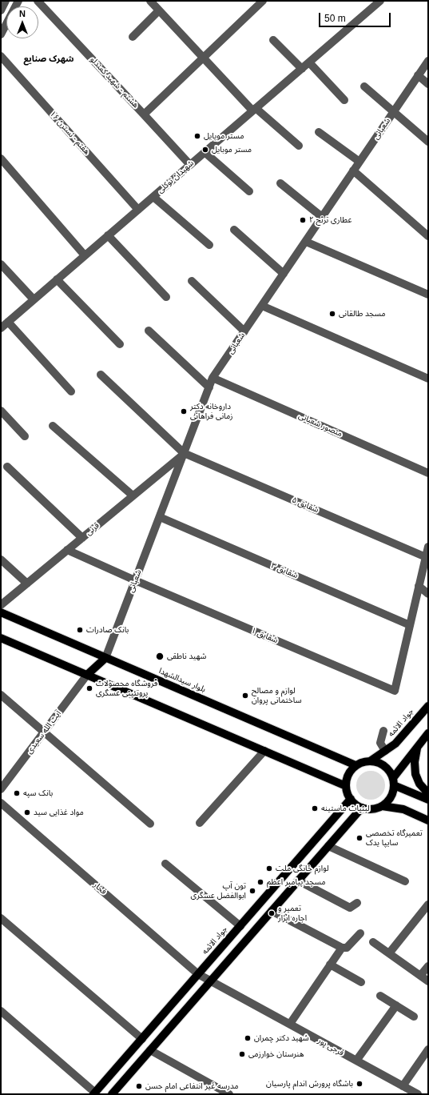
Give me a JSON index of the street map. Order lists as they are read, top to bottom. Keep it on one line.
{"streets":{"main road":["بلوار سیدالشهدا","جواد الائمه"],"street":["هشتم - شهید کمندلو","شعبانی","هفتم - نسترن ۱۶","شهیدان توکلی","منصور شعبانی","شقایق ۵","قرنی","شقایق ۳","شقایق ۱","آیت الله سعیدی","فخار","فرجی پور"]},"crossings":[["هشتم - شهید کمندلو","شهیدان توکلی"],["شعبانی","منصور شعبانی"],["شعبانی","شقایق ۵"],["شعبانی","قرنی"],["شعبانی","شقایق ۳"],["شعبانی","شقایق ۱"],["شعبانی","بلوار سیدالشهدا"],["هفتم - نسترن ۱۶","شهیدان توکلی"],["شقایق ۵","قرنی"],["قرنی","شقایق ۱"],["شقایق ۳","شقایق ۱"],["بلوار سیدالشهدا","جواد الائمه"],["جواد الائمه","فخار"],["فخار","فرجی پور"]],"districts":["شهرک صنایع"],"places":["مستر مویایل","مستر موبایل","عطاری ترنج ۲","مسجد طالقانی","داروخانه دکتر زمانی فراهانی","بانک صادرات","شهید ناطقی","فروشگاه محصولات پروتئینی عسگری","لوازم و مصالح ساختمانی پروان","بانک سپه","لبنیات ماستینه","مواد غذایی سید","تعمیرگاه تخصصی سایپا یدک","لوازم خانگی ملت","مسجد پیامبر اعظم","تون آپ ابوالفضل عسگری","تعمیر و اجاره ابزار","شهید دکتر چمران","هنرستان خوارزمی","باشگاه پرورش اندام پارسیان","مدرسه غیر انتفاعی امام حسن"],"scale_bar":"50 m","north":"top"}
